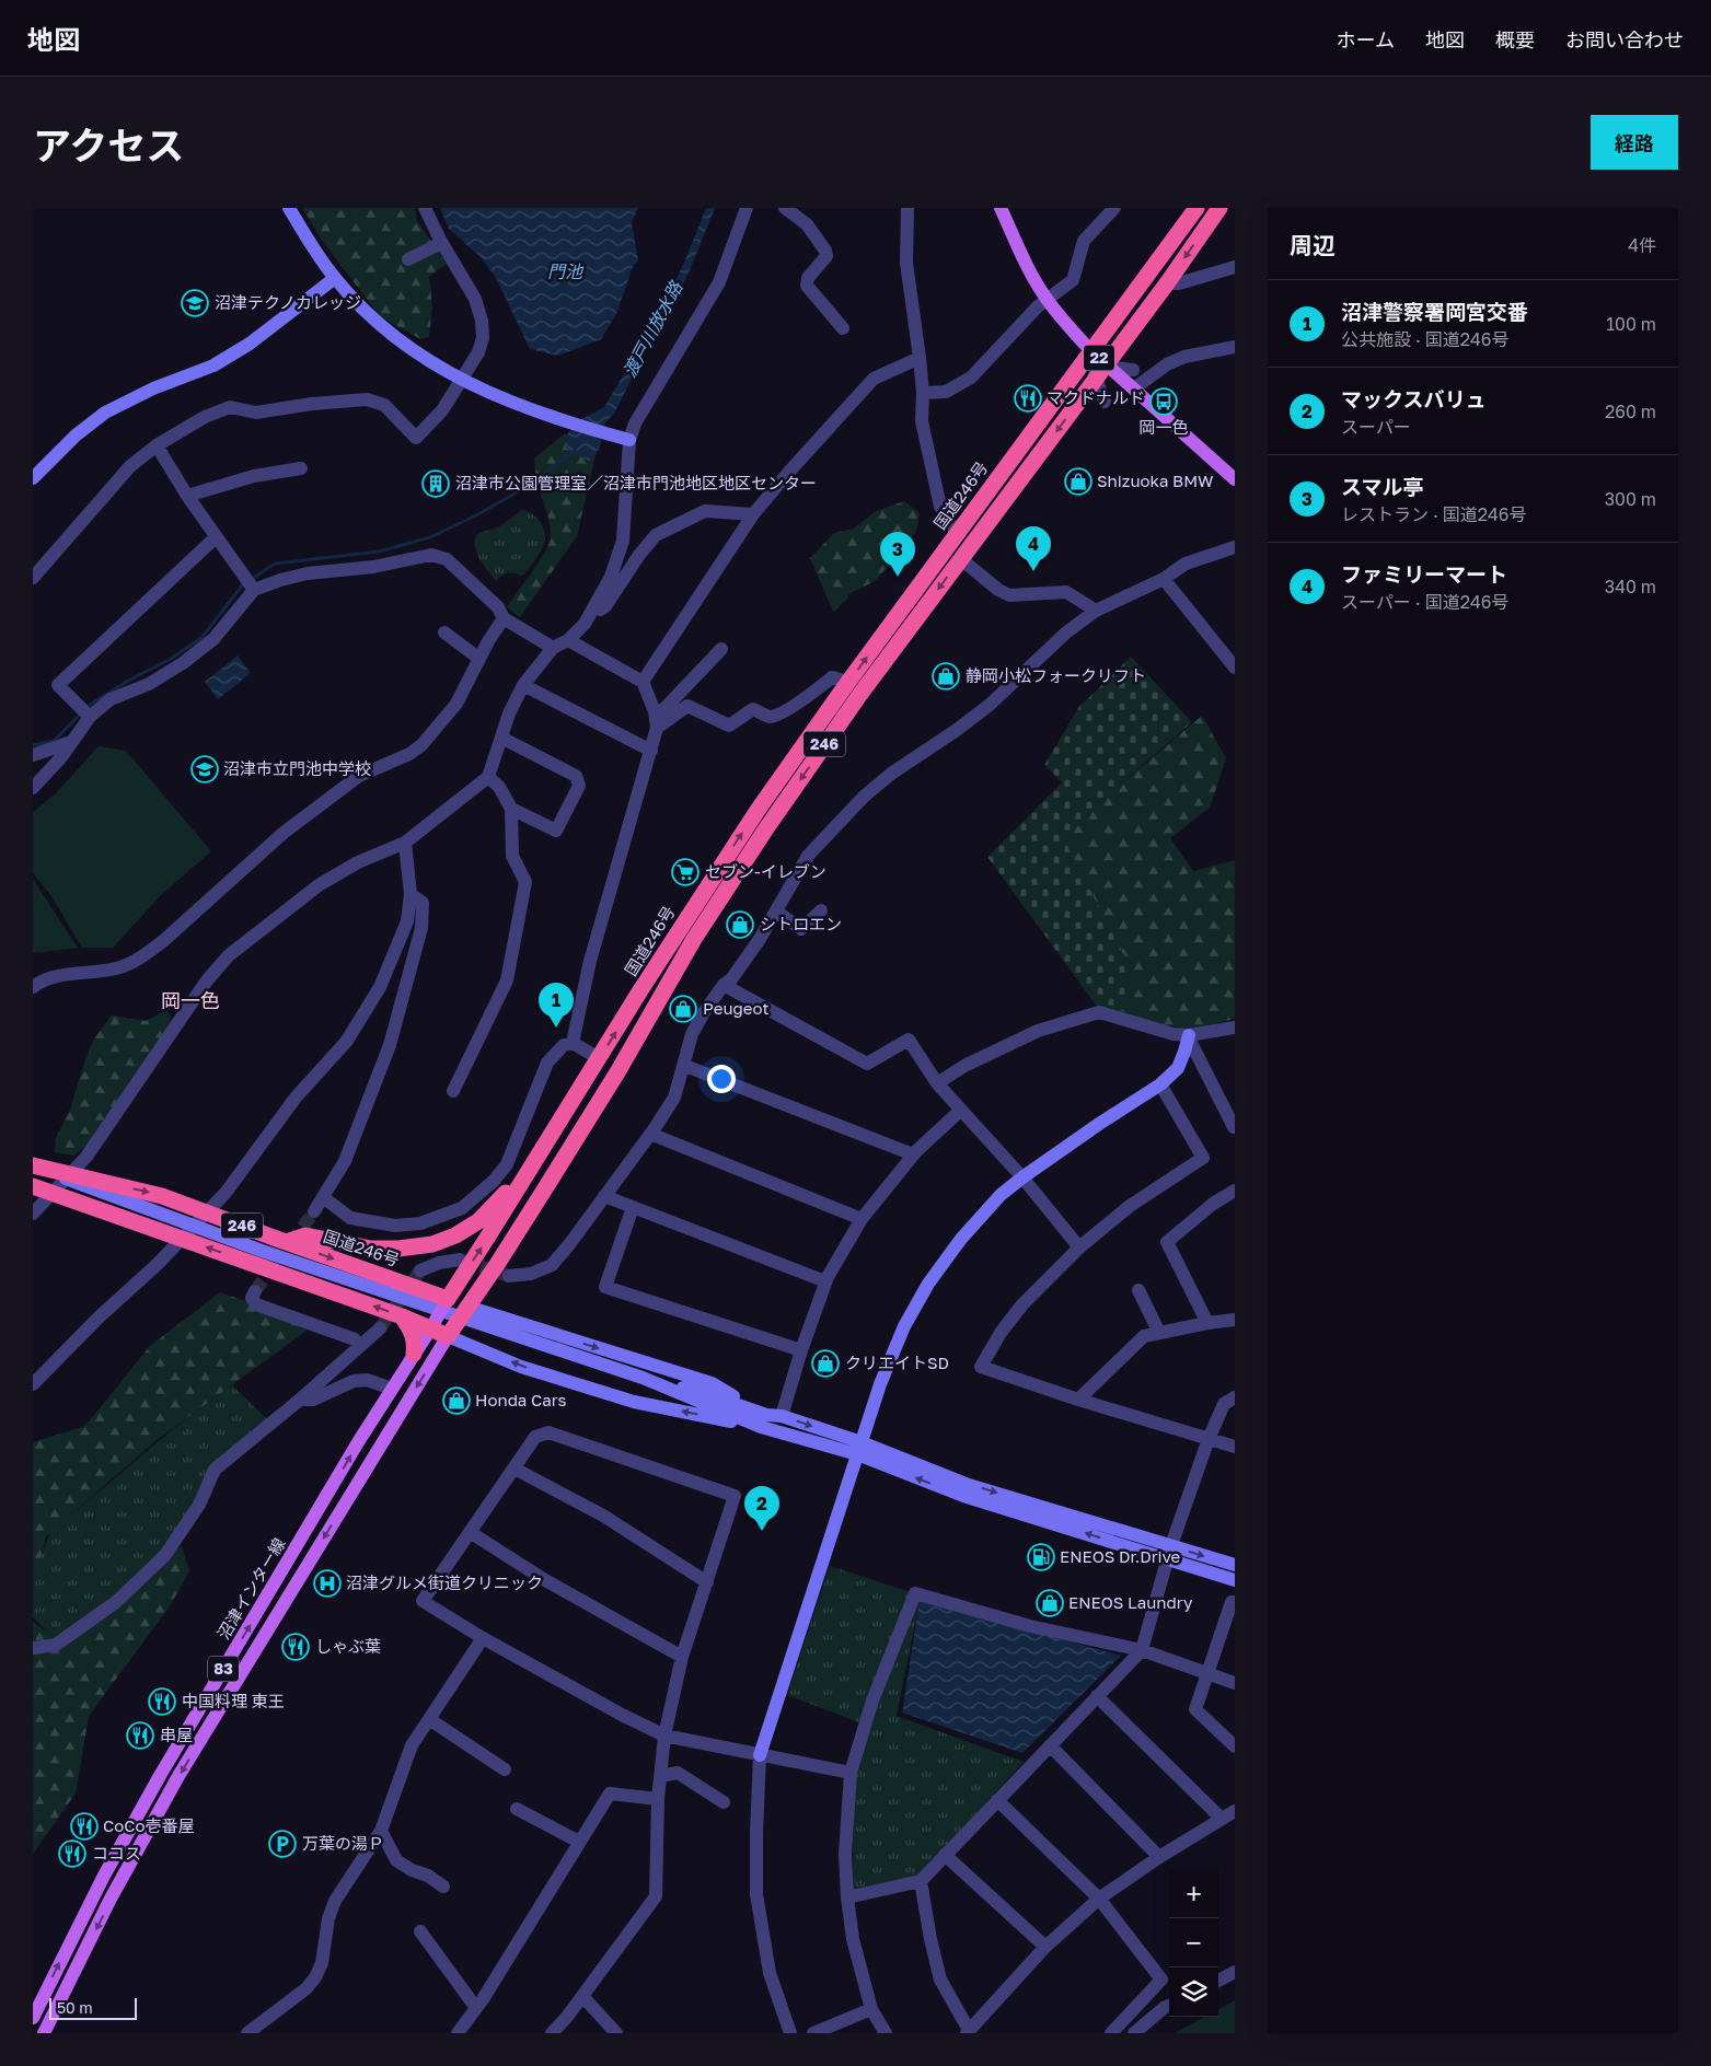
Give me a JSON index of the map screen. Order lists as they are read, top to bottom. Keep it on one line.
{"streets":{"highway":["国道246号","246"],"main road":["22","沼津インター線","83"]},"crossings":[["22","国道246号"],["22","246"],["国道246号","246"],["国道246号","沼津インター線"],["246","沼津インター線"]],"districts":["岡一色"],"water":["門池","渡戸川放水路"],"places":{"school or university":["沼津テクノカレッジ","沼津市立門池中学校"],"restaurant":["マクドナルド","しゃぶ葉","中国料理 東王","串屋","CoCo壱番屋","ココス"],"bus stop":["岡一色"],"shop":["Shizuoka BMW","静岡小松フォークリフト","シトロエン","Peugeot","クリエイトSD","Honda Cars","ENEOS Laundry"],"building":["沼津市公園管理室／沼津市門池地区地区センター"],"supermarket":["セブン-イレブン"],"fuel station":["ENEOS Dr.Drive"],"hospital":["沼津グルメ街道クリニック"],"parking":["万葉の湯Ｐ"]},"scale_bar":"50 m","page":{"header":"地図","nav":["ホーム","地図","概要","お問い合わせ"],"title":"アクセス","buttons":"経路","heading":["周辺","4件"],"list":[{"mark":"1","name":"沼津警察署岡宮交番","note":"公共施設 · 国道246号","value":"100 m"},{"mark":"2","name":"マックスバリュ","note":"スーパー","value":"260 m"},{"mark":"3","name":"スマル亭","note":"レストラン · 国道246号","value":"300 m"},{"mark":"4","name":"ファミリーマート","note":"スーパー · 国道246号","value":"340 m"}],"pins":["4","3","1","2"],"map_buttons":["+","−"],"scale":"50 m"}}
